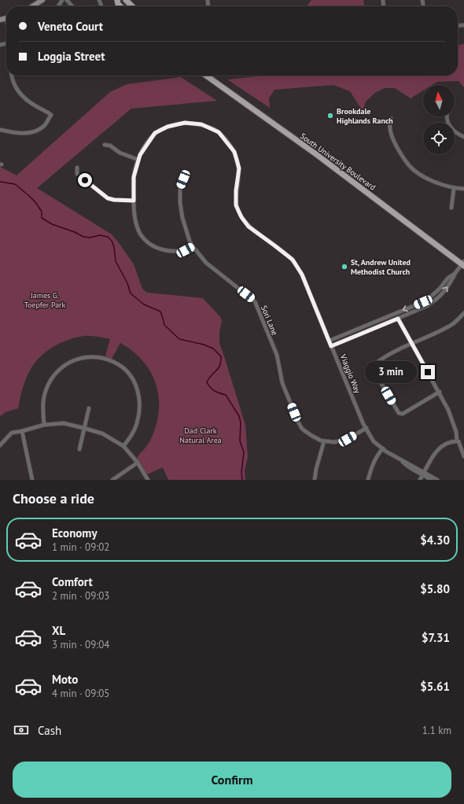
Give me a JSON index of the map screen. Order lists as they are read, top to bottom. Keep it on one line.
{"streets":{"main road":["South University Boulevard"],"street":["Sori Lane","Viaggio Way"]},"crossings":[["Sori Lane","Viaggio Way"]],"parks":["James G. Toepfer Park","Dad Clark Natural Area"],"places":["Brookdale Highlands Ranch","St, Andrew United Methodist Church"],"north":"top","page":{"banner":["Veneto Court","Loggia Street"],"bubble":"3 min","heading":"Choose a ride","list":[{"name":"Economy","note":"1 min · 09:02","value":"$4.30"},{"name":"Comfort","note":"2 min · 09:03","value":"$5.80"},{"name":"XL","note":"3 min · 09:04","value":"$7.31"},{"name":"Moto","note":"4 min · 09:05","value":"$5.61"}],"pay":["Cash","1.1 km"],"buttons":"Confirm"}}
